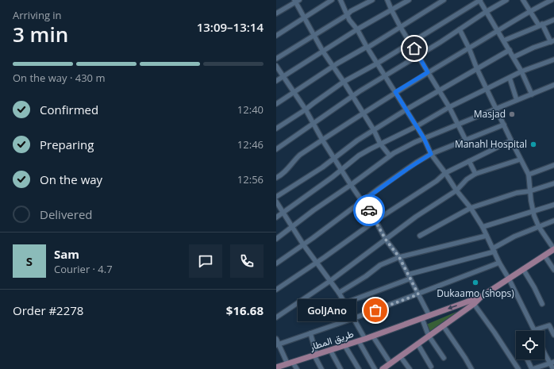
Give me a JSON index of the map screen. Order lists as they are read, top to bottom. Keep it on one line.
{"streets":{"main road":["طريق المطار"]},"places":["Masjad","Manahl Hospital","Dukaamo (shops)","GolJAno"],"page":{"heading":["3 min","Arriving in","13:09–13:14"],"panel":["Sam","Courier · 4.7","Order #2278","$16.68"],"bar":"On the way · 430 m","list":[["Confirmed","12:40"],["Preparing","12:46"],["On the way","12:56"],"Delivered"],"round":"S","bubble":"GolJAno"}}
